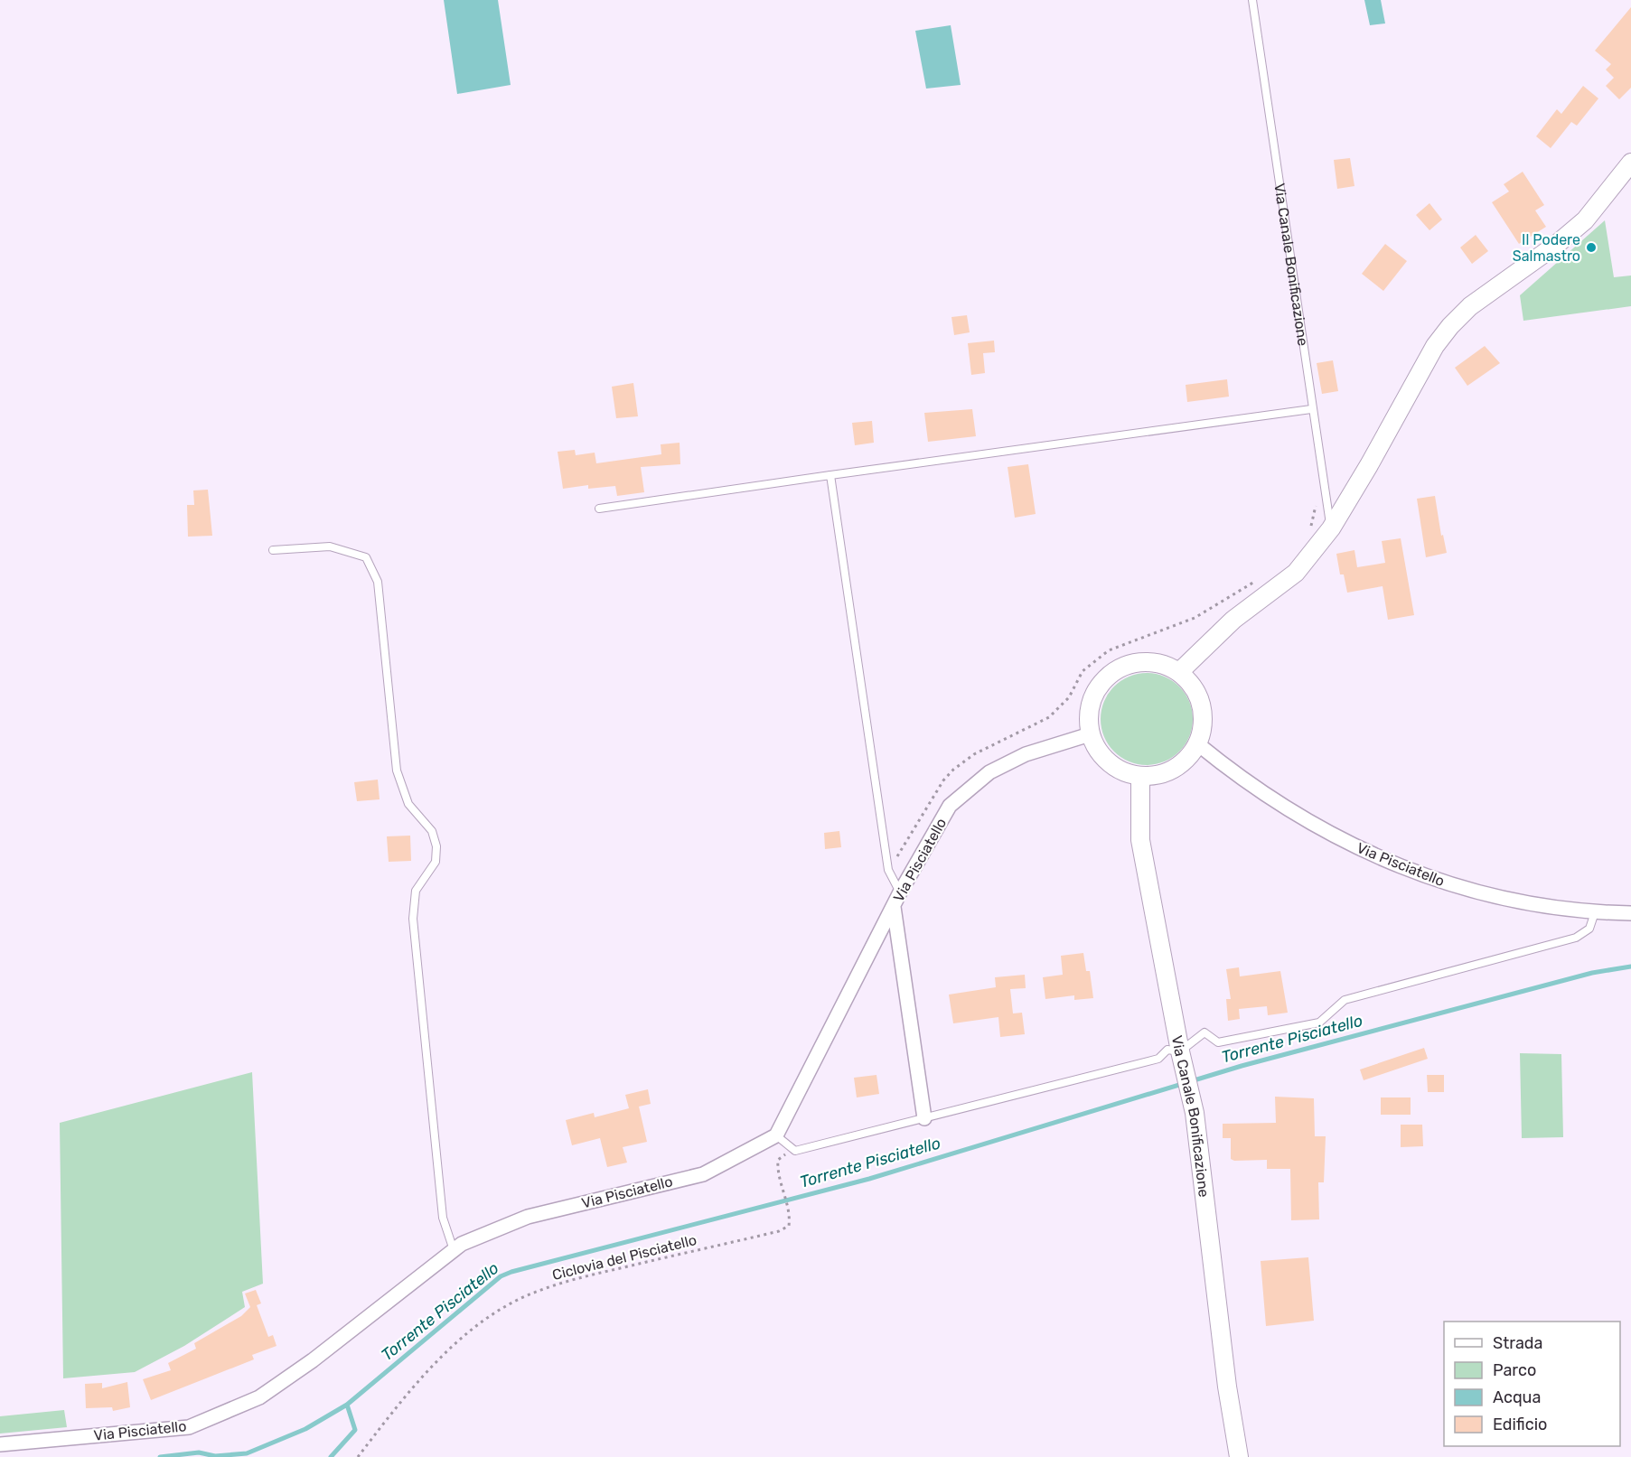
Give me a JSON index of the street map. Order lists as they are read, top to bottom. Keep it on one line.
{"streets":{"street":["Via Canale Bonificazione","Via Pisciatello"],"path":["Ciclovia del Pisciatello"]},"crossings":[["Via Canale Bonificazione","Via Pisciatello"]],"water":["Torrente Pisciatello"],"places":["Il Podere Salmastro"],"legend":["Strada","Parco","Acqua","Edificio"]}
